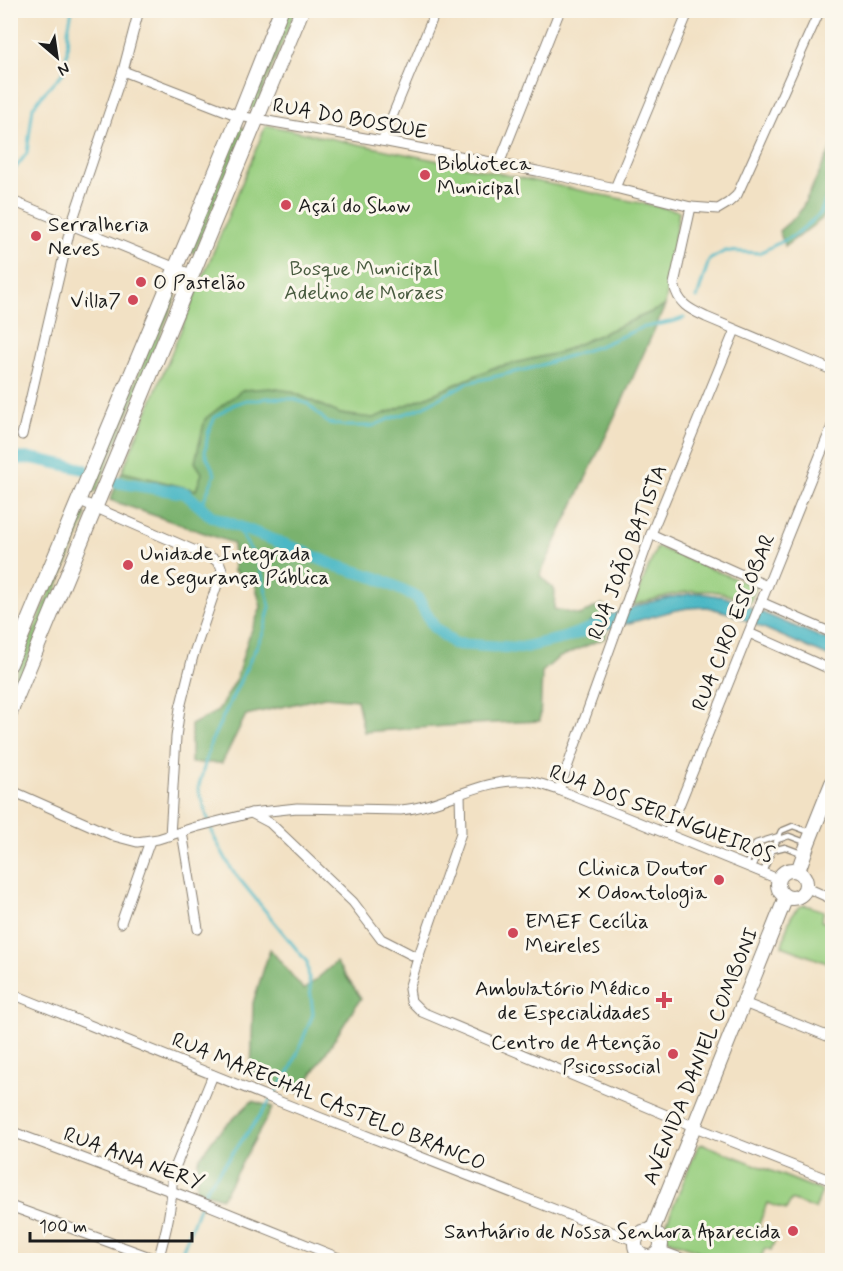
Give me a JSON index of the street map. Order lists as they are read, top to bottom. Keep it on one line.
{"streets":{"street":["RUA DO BOSQUE","RUA JOÃO BATISTA","RUA CIRO ESCOBAR","RUA DOS SERINGUEIROS","AVENIDA DANIEL COMBONI","RUA MARECHAL CASTELO BRANCO","RUA ANA NERY"]},"crossings":[["RUA JOÃO BATISTA","RUA DOS SERINGUEIROS"],["RUA CIRO ESCOBAR","RUA DOS SERINGUEIROS"],["RUA DOS SERINGUEIROS","AVENIDA DANIEL COMBONI"],["AVENIDA DANIEL COMBONI","RUA MARECHAL CASTELO BRANCO"]],"parks":["Bosque Municipal Adelino de Moraes"],"places":{"other":["Biblioteca Municipal","Açaí do Show","Serralheria Neves","O Pastelão","Villa7","Unidade Integrada de Segurança Pública","Clinica Doutor X Odontologia","EMEF Cecília Meireles","Centro de Atenção Psicossocial","Santuário de Nossa Senhora Aparecida"],"health":["Ambulatório Médico de Especialidades"]},"scale_bar":"100 m","north":"bottom right"}
